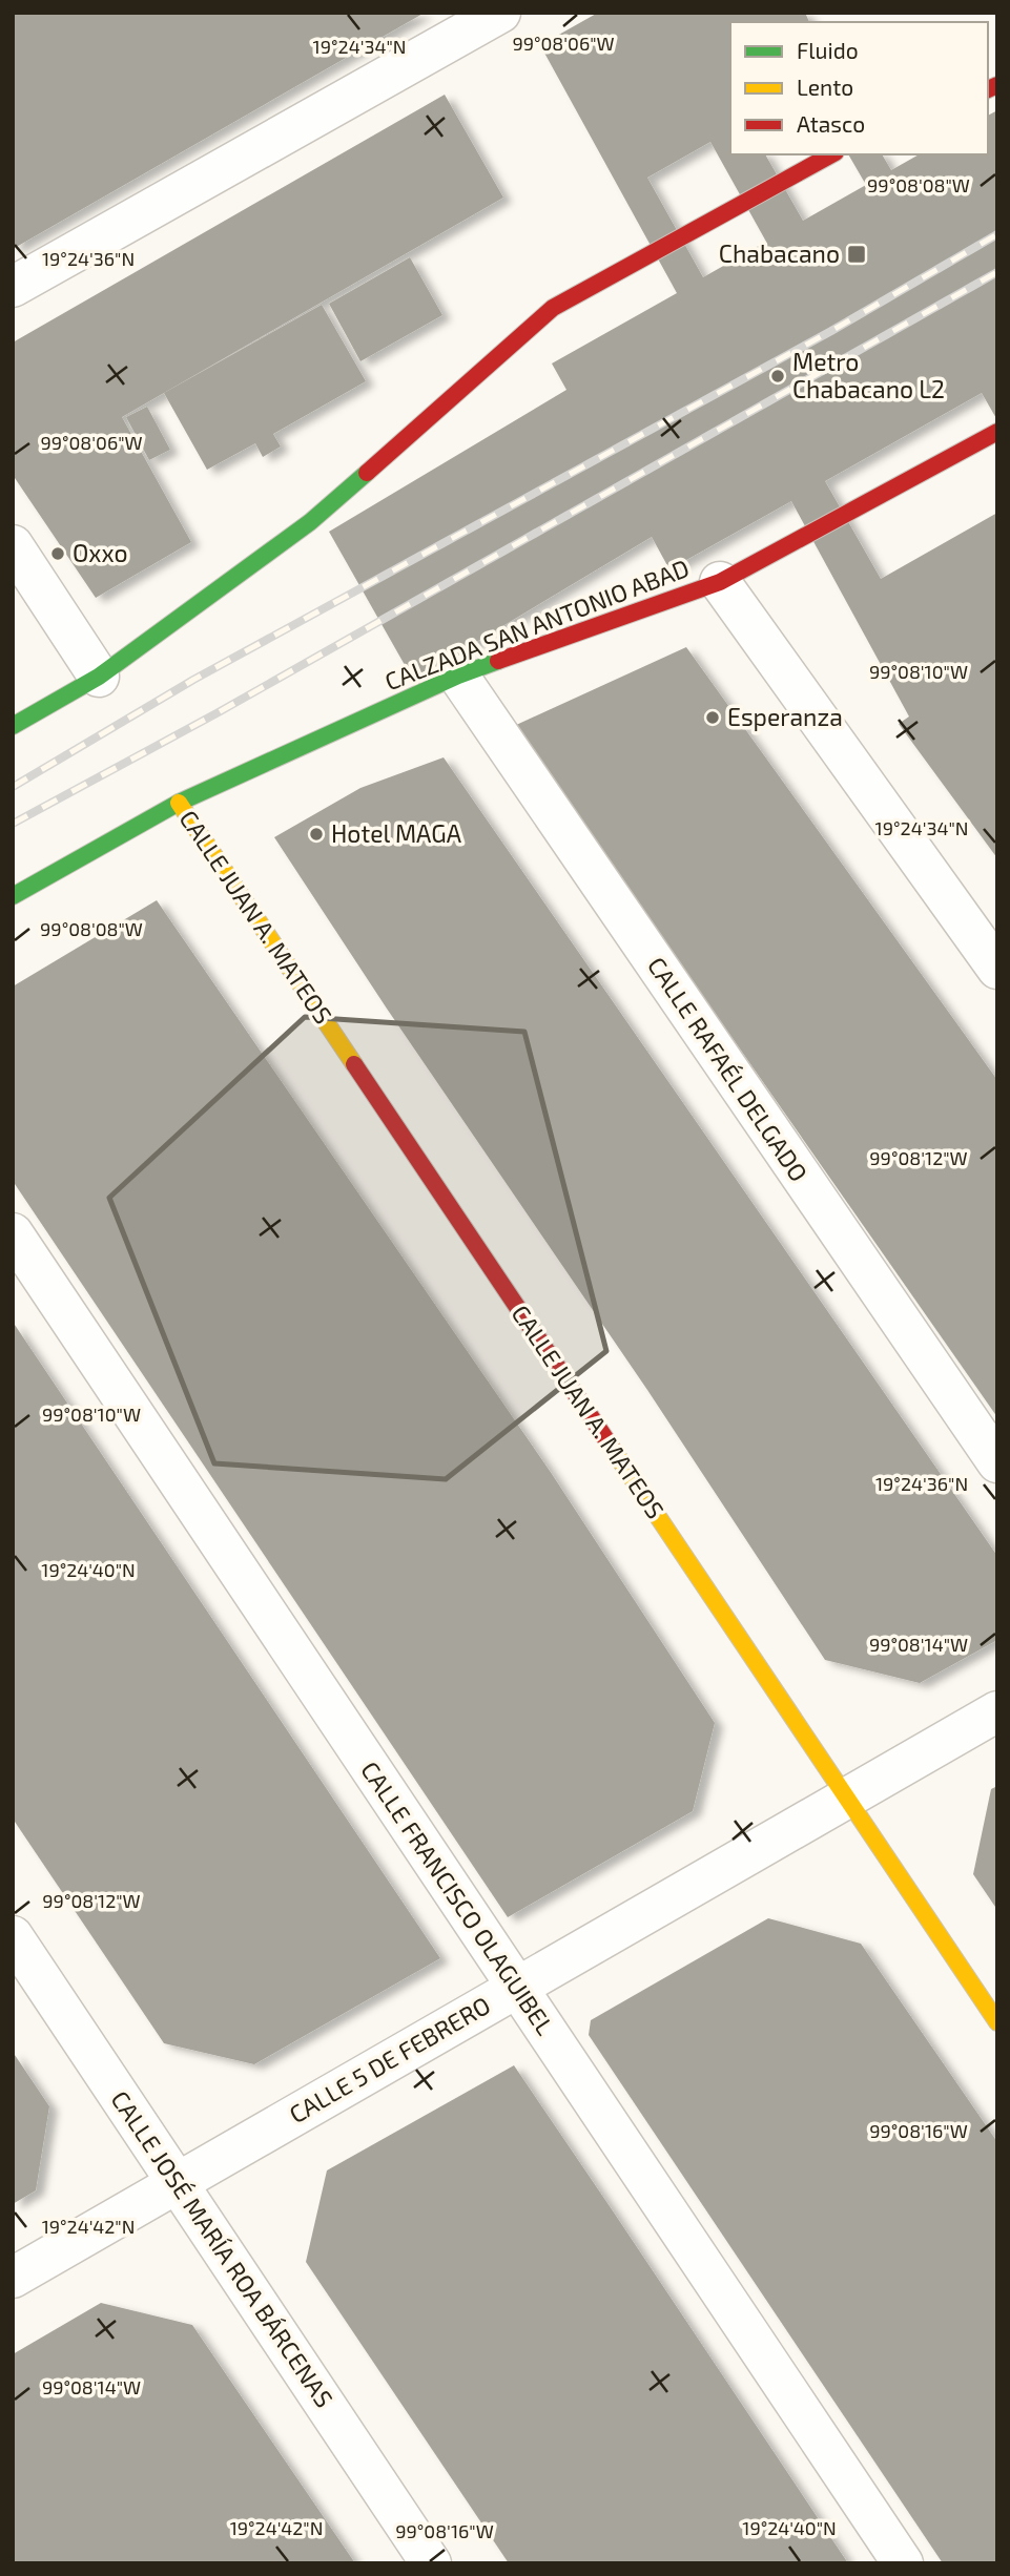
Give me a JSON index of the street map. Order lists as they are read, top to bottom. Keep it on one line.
{"streets":{"main road":["CALZADA SAN ANTONIO ABAD","CALLE JUAN A. MATEOS"],"street":["CALLE RAFAÉL DELGADO","CALLE FRANCISCO OLAGUIBEL","CALLE 5 DE FEBRERO","CALLE JOSÉ MARÍA ROA BÁRCENAS"]},"crossings":[["CALZADA SAN ANTONIO ABAD","CALLE JUAN A. MATEOS"],["CALZADA SAN ANTONIO ABAD","CALLE RAFAÉL DELGADO"],["CALLE JUAN A. MATEOS","CALLE 5 DE FEBRERO"],["CALLE FRANCISCO OLAGUIBEL","CALLE 5 DE FEBRERO"],["CALLE 5 DE FEBRERO","CALLE JOSÉ MARÍA ROA BÁRCENAS"]],"places":{"transit":["Chabacano"],"other":["Metro Chabacano L2","Oxxo","Esperanza","Hotel MAGA"]},"legend":["Fluido","Lento","Atasco"],"coordinates":["99°08'06\"W","19°24'34\"N","99°08'08\"W","19°24'36\"N","99°08'10\"W","99°08'12\"W","19°24'40\"N","99°08'14\"W","99°08'16\"W","19°24'42\"N"]}
